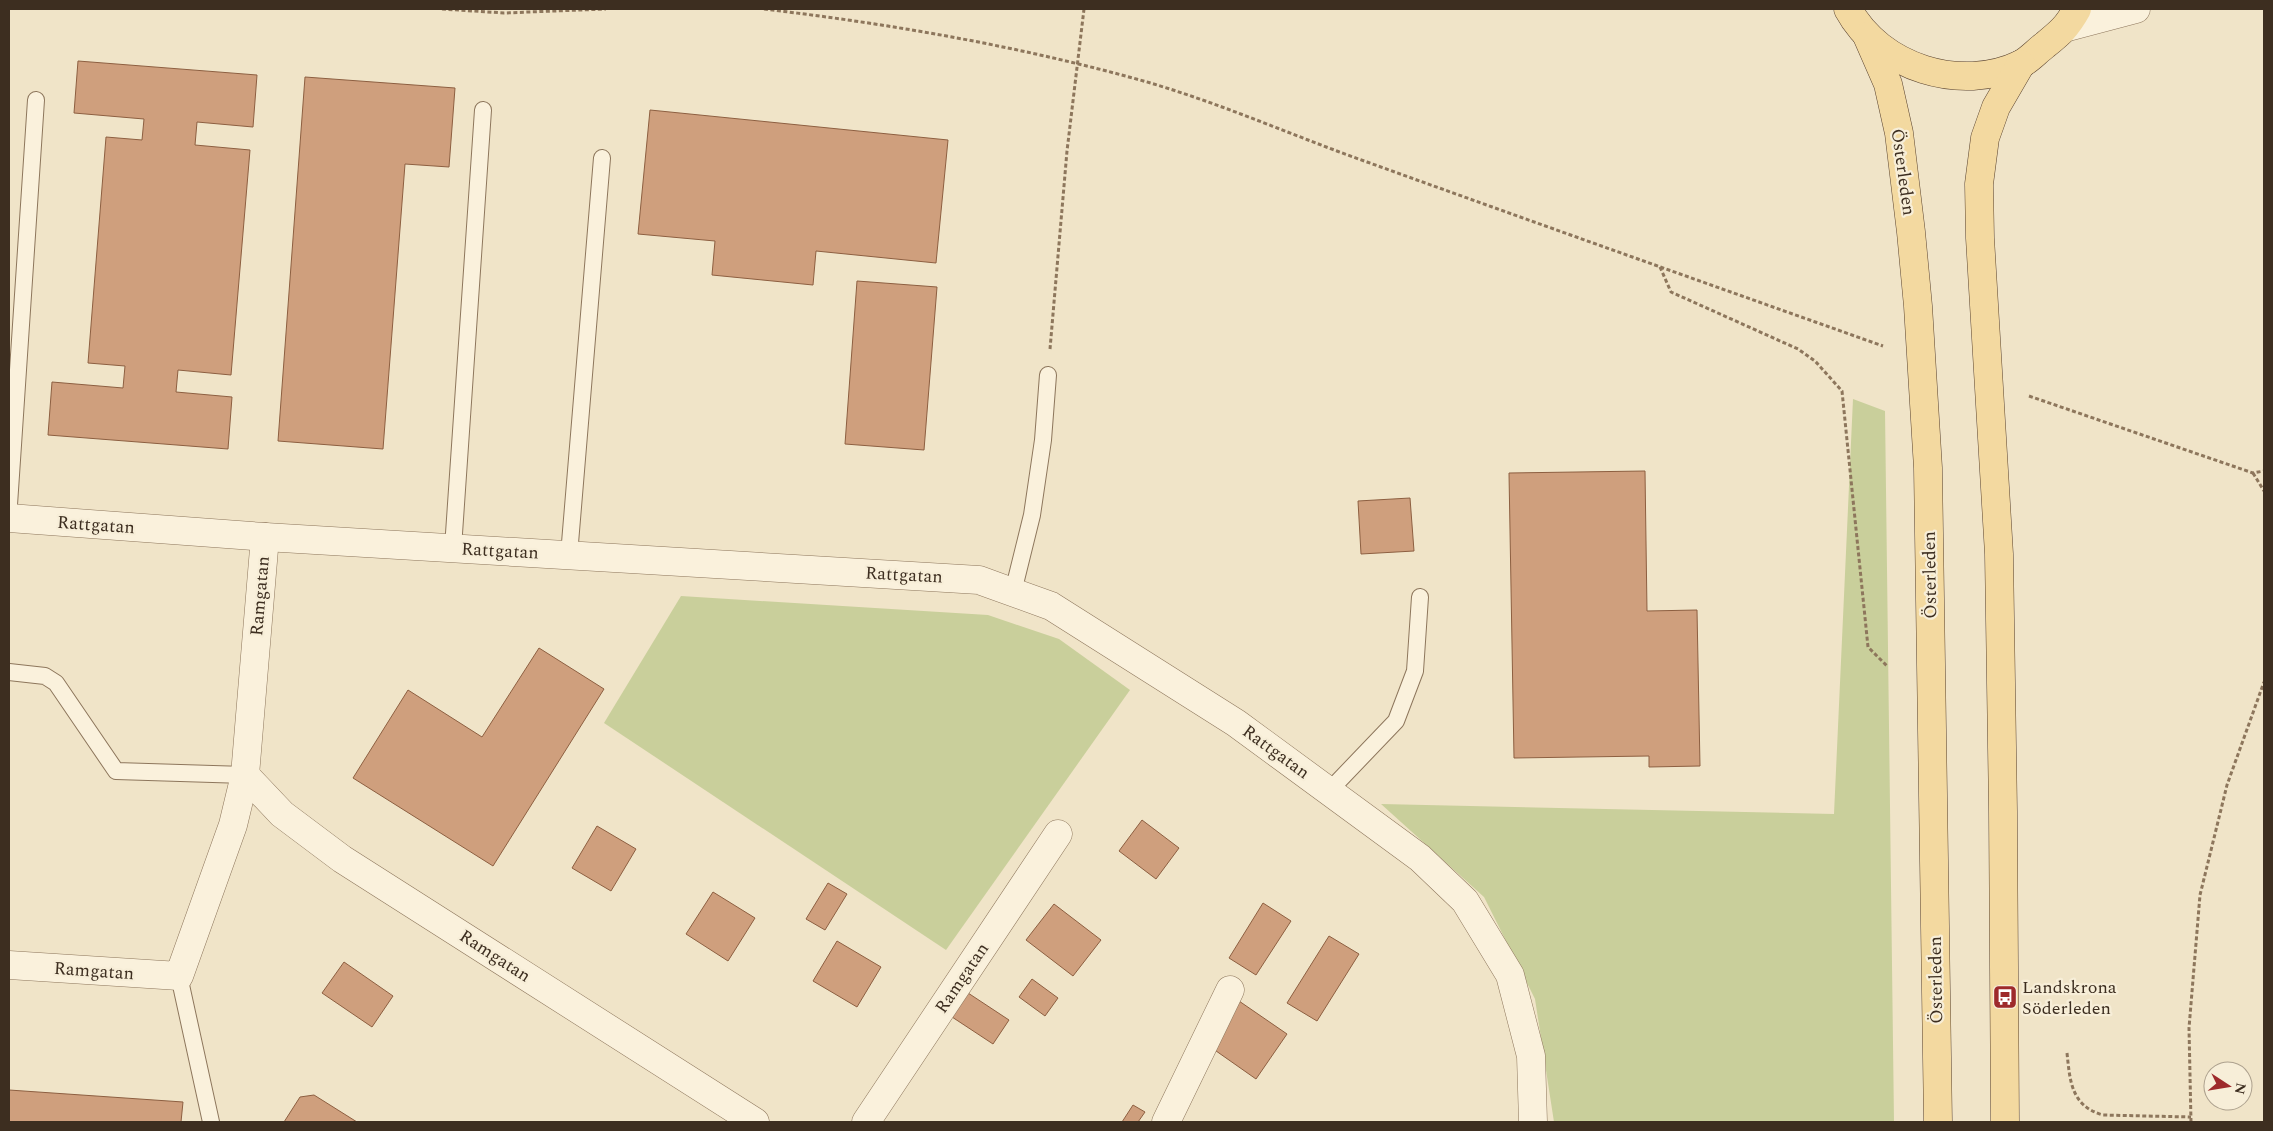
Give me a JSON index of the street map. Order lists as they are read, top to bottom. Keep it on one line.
{"streets":{"main road":["Österleden"],"street":["Rattgatan","Ramgatan"]},"crossings":[["Rattgatan","Ramgatan"]],"places":{"bus stop":["Landskrona Söderleden"]},"north":"right"}
